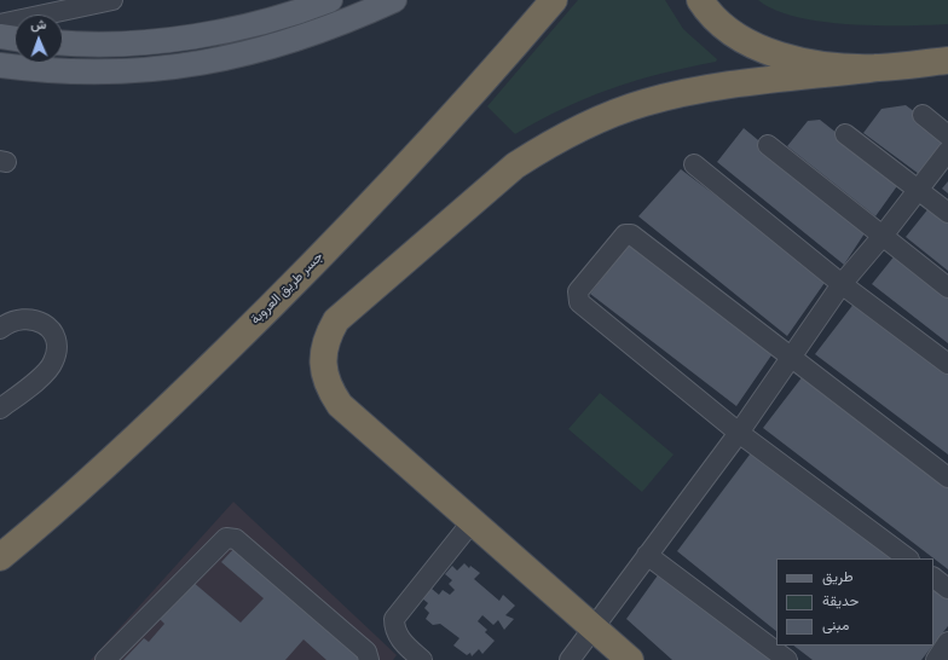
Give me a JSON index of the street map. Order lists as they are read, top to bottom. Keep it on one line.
{"streets":{"highway":["جسر طريق العروبة"]},"legend":["طريق","حديقة","مبنى"],"north":"top"}
